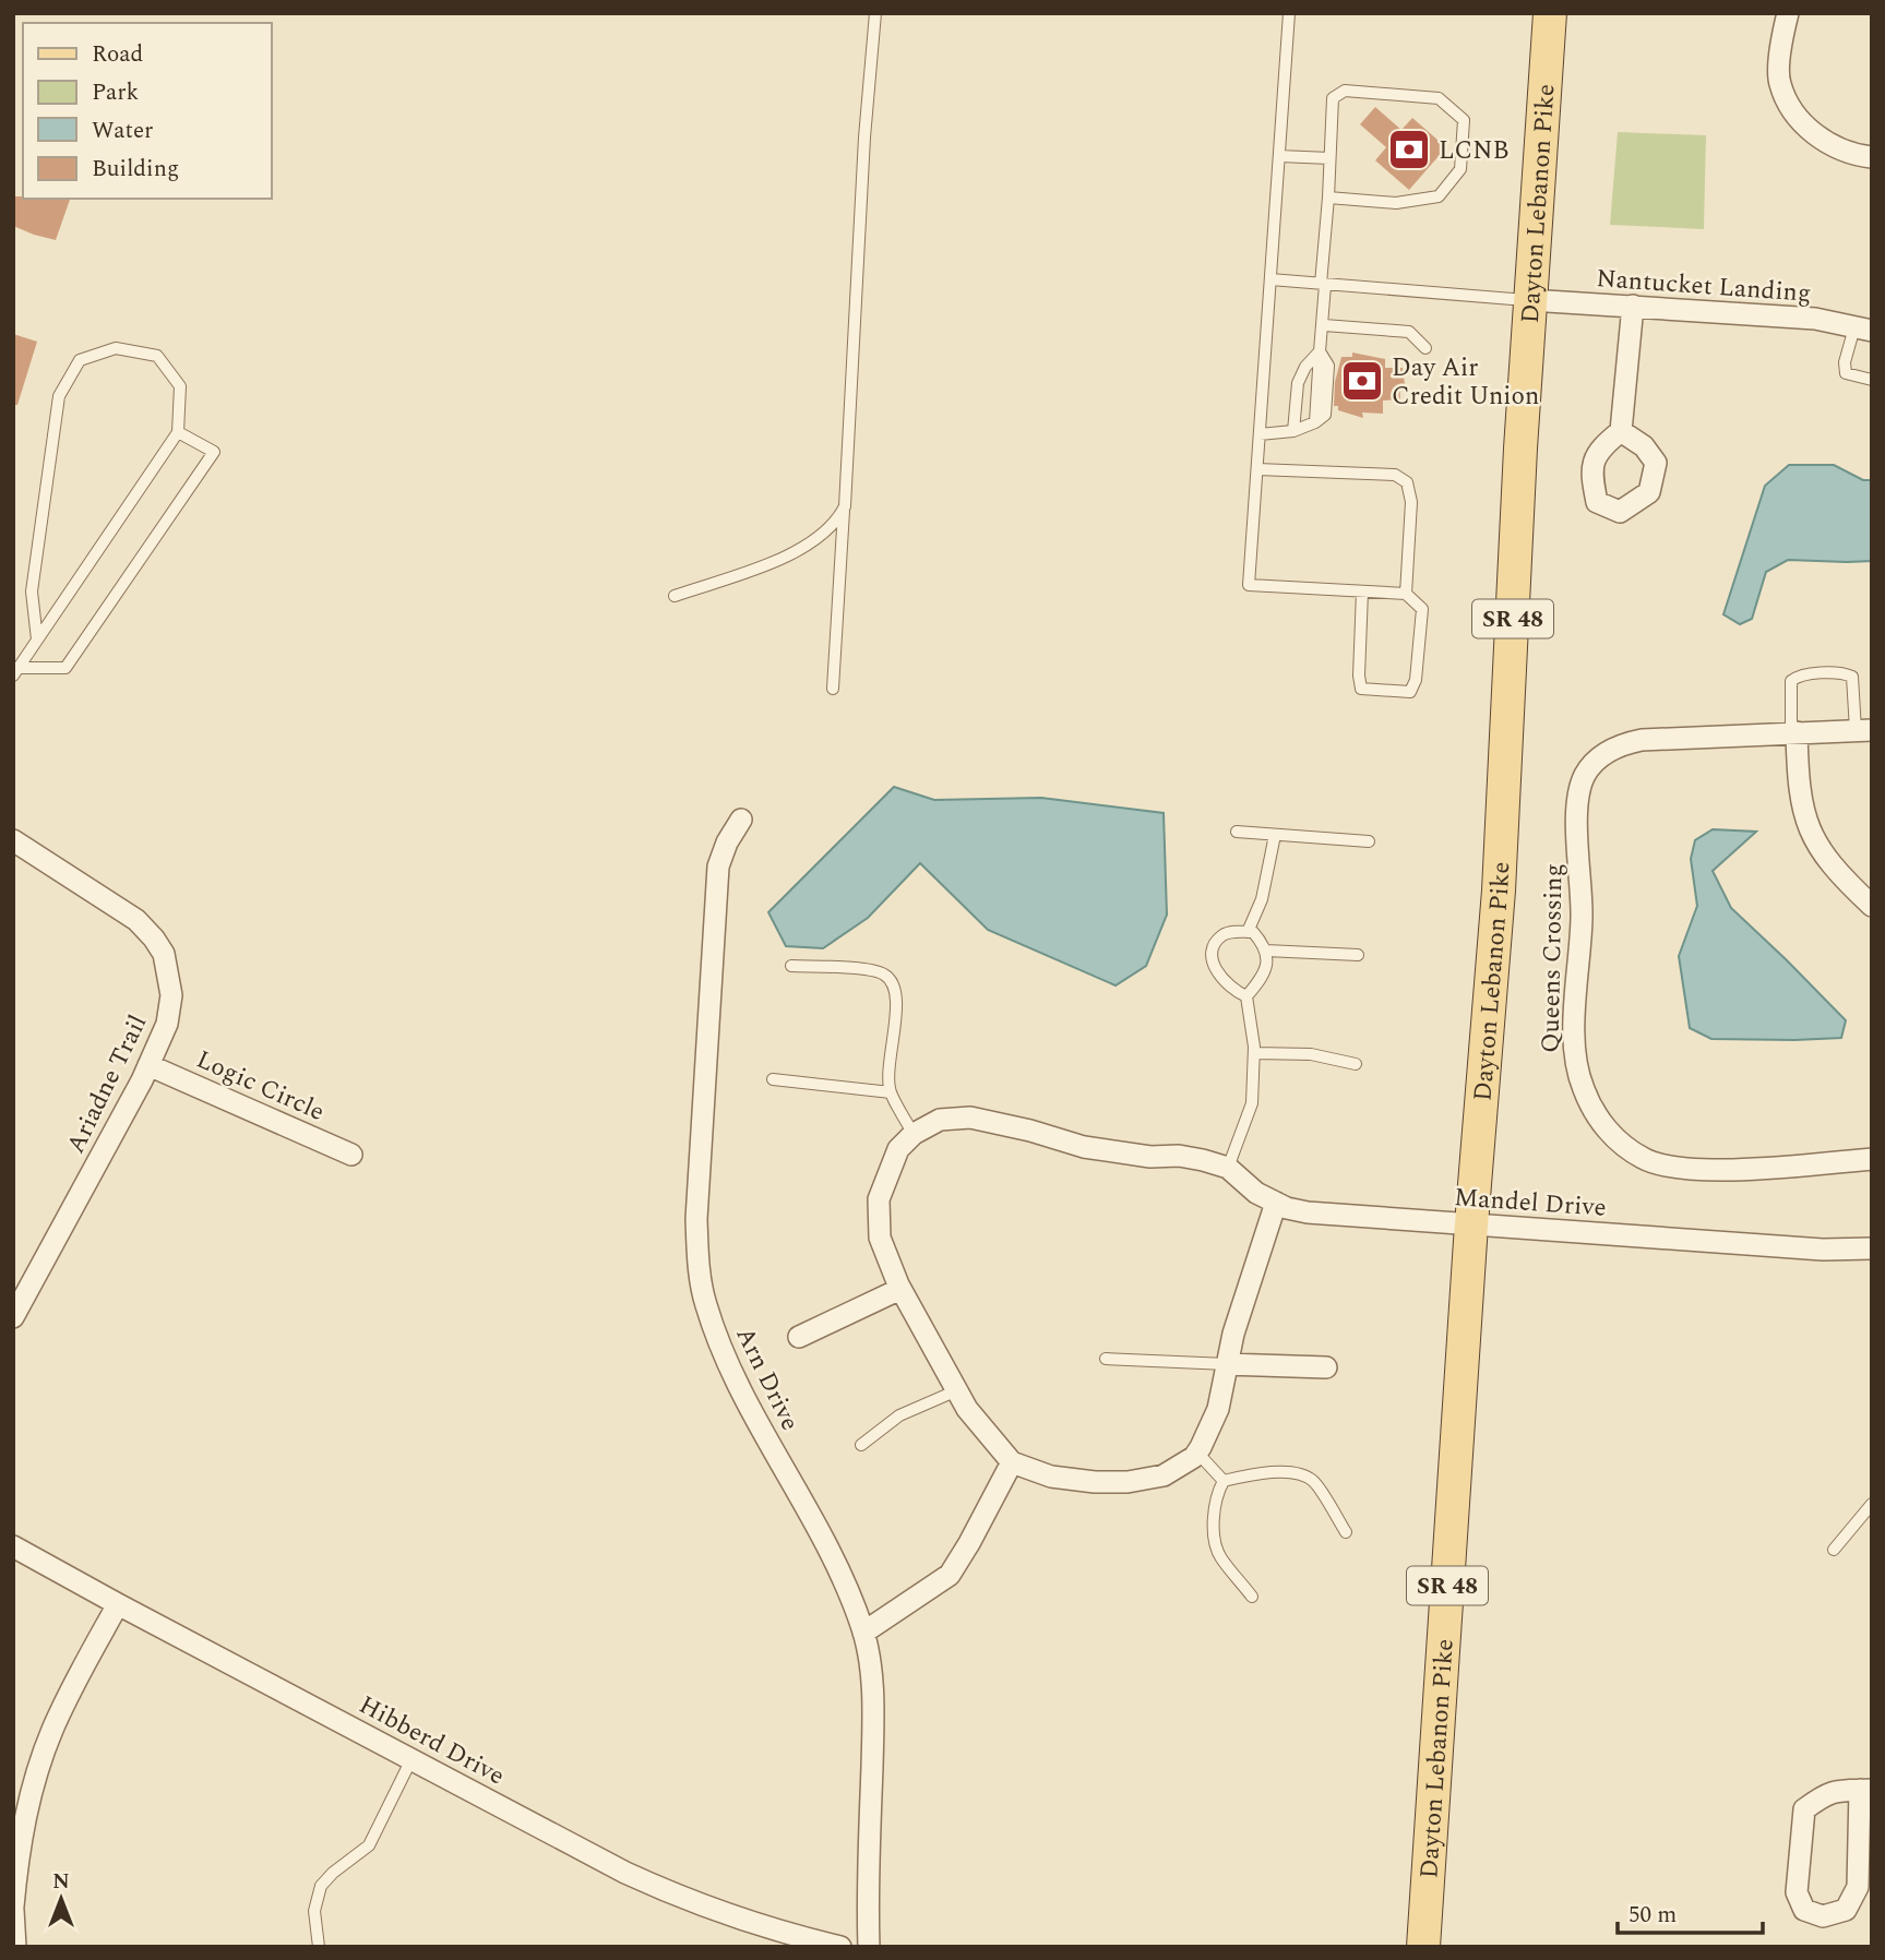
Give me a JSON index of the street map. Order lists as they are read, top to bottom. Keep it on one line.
{"streets":{"main road":["Dayton Lebanon Pike","SR 48"],"street":["Nantucket Landing","Queens Crossing","Ariadne Trail","Logic Circle","Mandel Drive","Arn Drive","Hibberd Drive"]},"crossings":[["Dayton Lebanon Pike","Nantucket Landing"],["Dayton Lebanon Pike","Mandel Drive"],["Ariadne Trail","Logic Circle"]],"places":{"bank":["LCNB","Day Air Credit Union"]},"legend":["Road","Park","Water","Building"],"scale_bar":"50 m","north":"top"}
